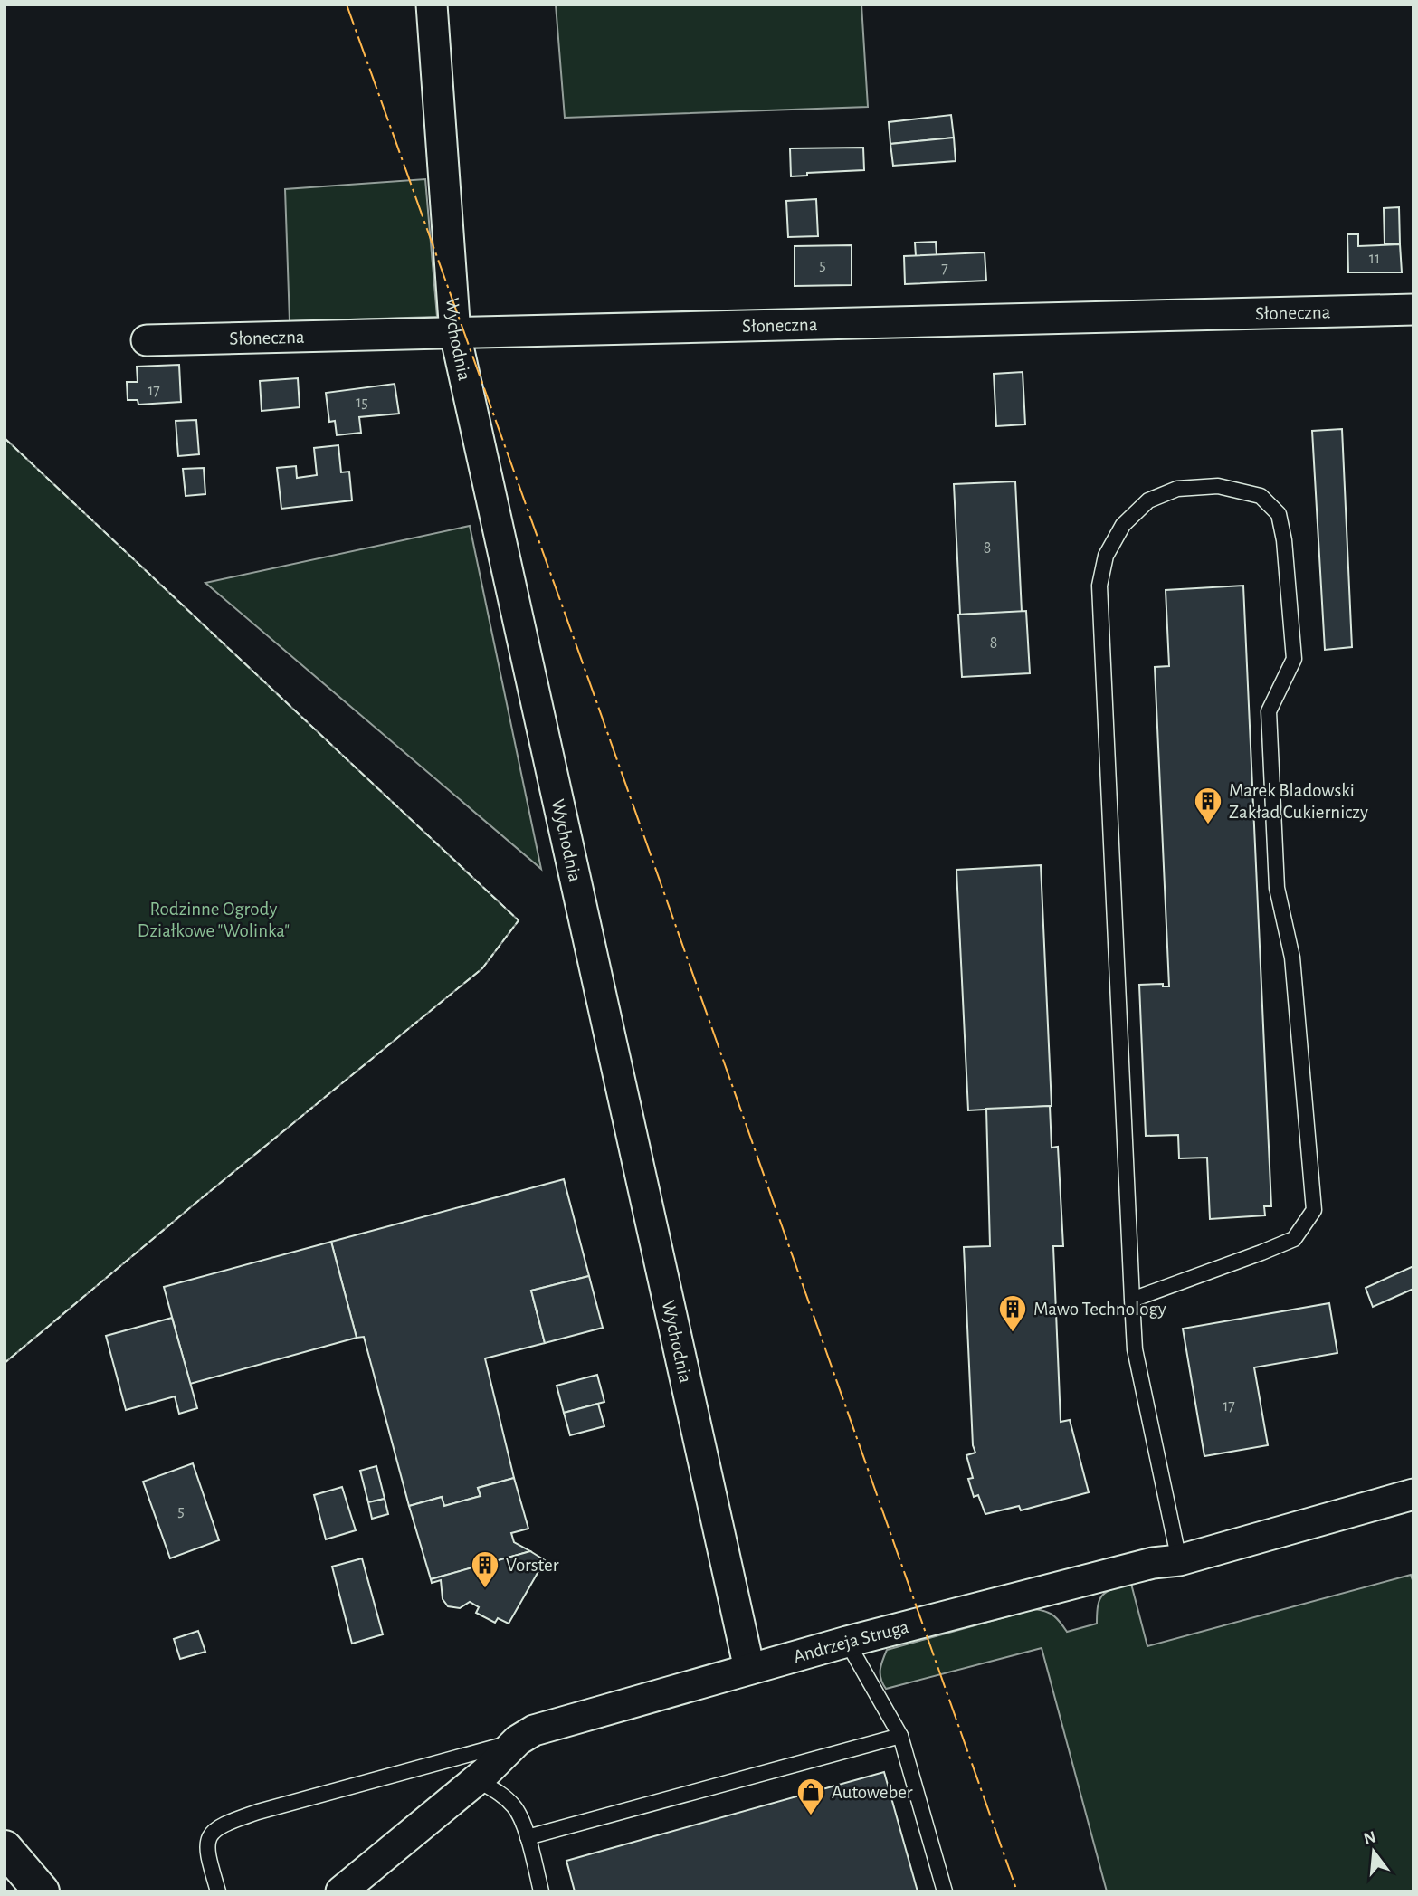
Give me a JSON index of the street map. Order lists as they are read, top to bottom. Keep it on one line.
{"streets":{"street":["Słoneczna","Wychodnia","Andrzeja Struga"]},"crossings":[["Słoneczna","Wychodnia"],["Wychodnia","Andrzeja Struga"]],"parks":["Rodzinne Ogrody Działkowe \"Wolinka\""],"places":{"building":["Marek Bladowski Zakład Cukierniczy","Mawo Technology","Vorster"],"shop":["Autoweber"]},"house_numbers":["11","5","7","17","15","8","8","17","5"],"north":"top"}
